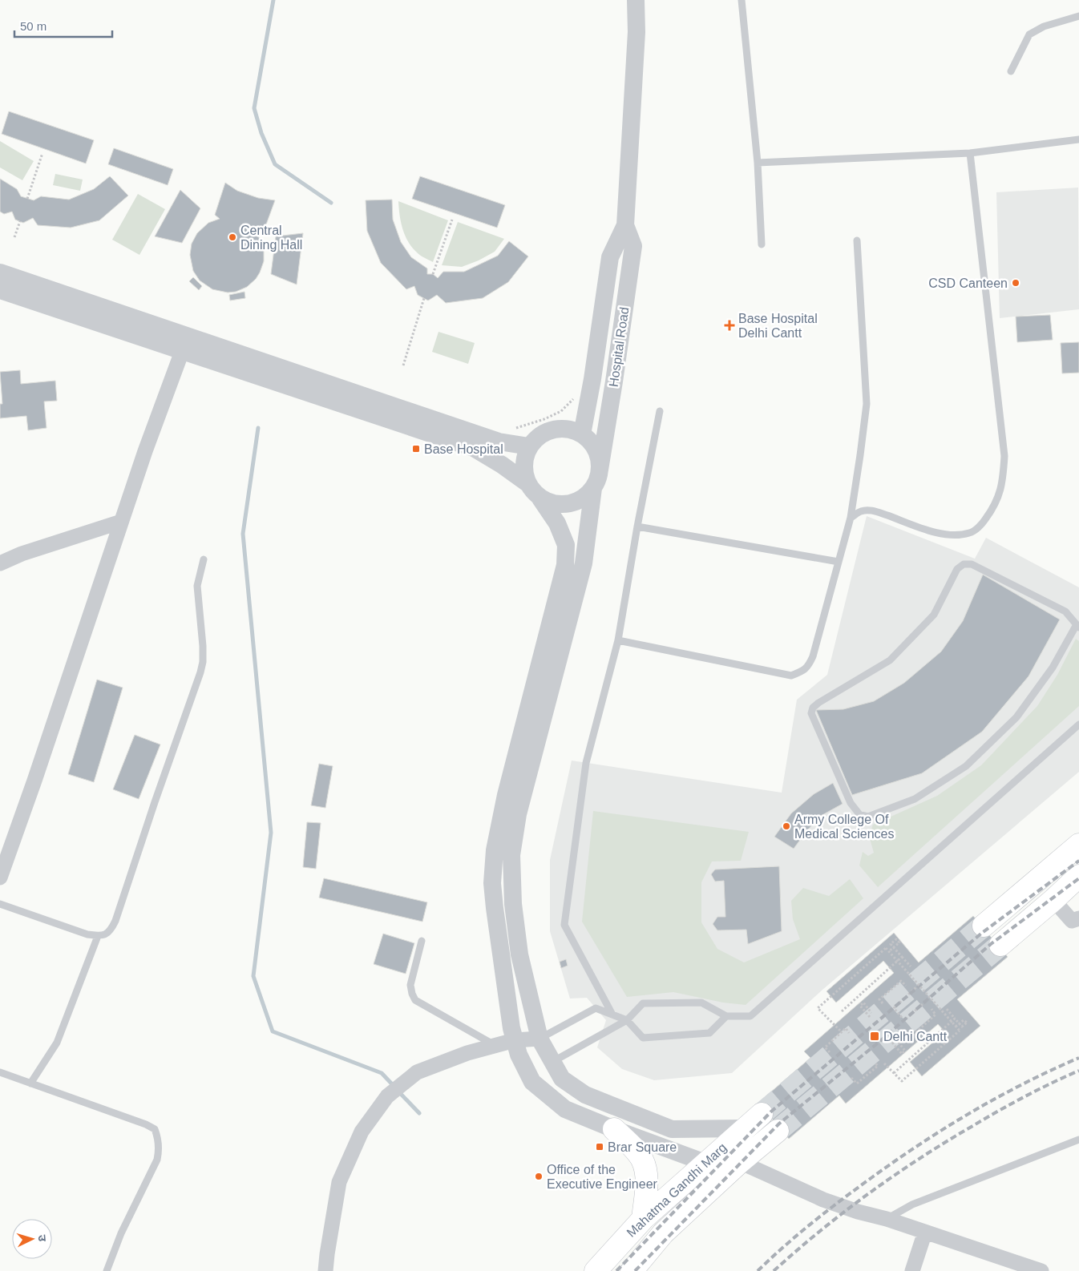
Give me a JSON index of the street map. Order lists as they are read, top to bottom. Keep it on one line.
{"streets":{"main road":["Mahatma Gandhi Marg"],"street":["Hospital Road"]},"places":{"other":["Central Dining Hall","CSD Canteen","Army College Of Medical Sciences","Office of the Executive Engineer"],"health":["Base Hospital Delhi Cantt"],"transit":["Base Hospital","Delhi Cantt","Brar Square"]},"scale_bar":"50 m","north":"right"}
